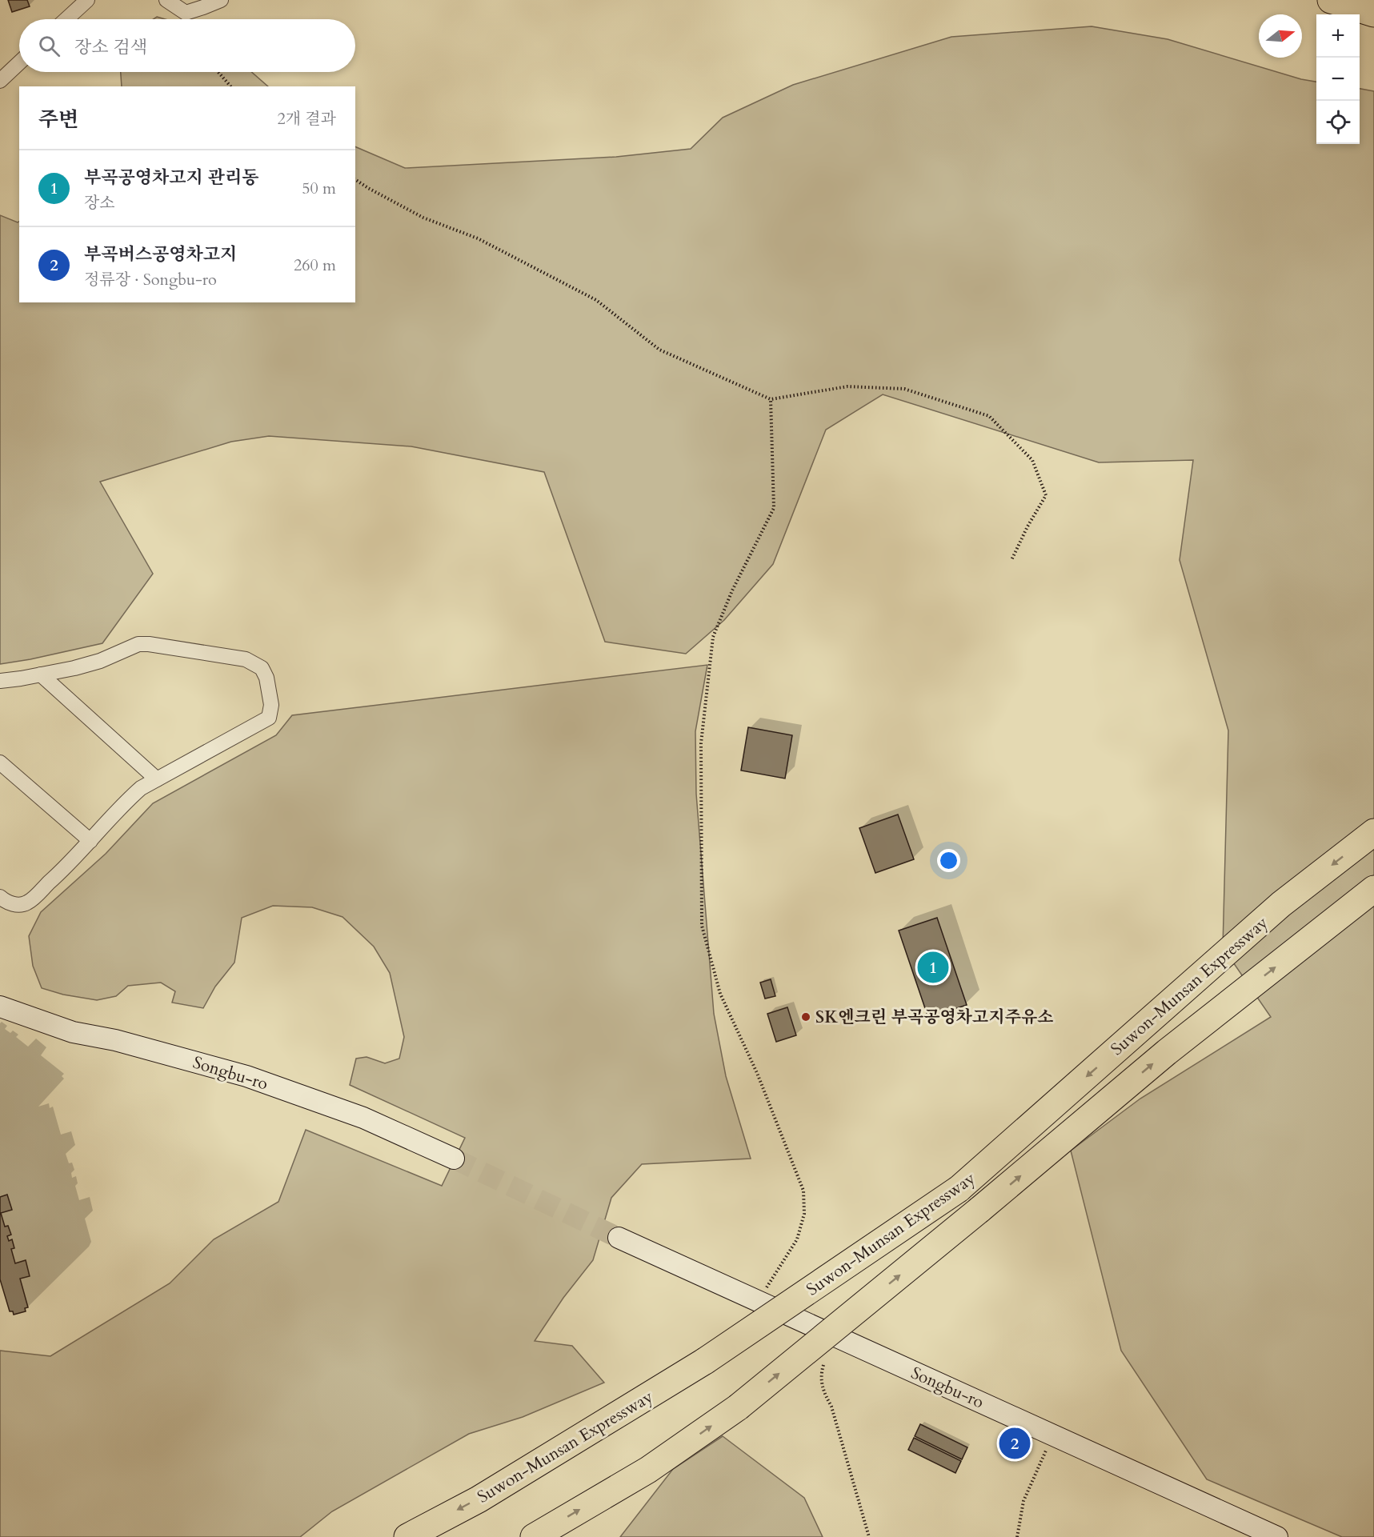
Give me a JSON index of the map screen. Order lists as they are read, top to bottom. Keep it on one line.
{"streets":{"highway":["Suwon-Munsan Expressway"],"street":["Songbu-ro"]},"places":["SK엔크린 부곡공영차고지주유소"],"north":"right","page":{"map_buttons":["+","−"],"search":"장소 검색","heading":["주변","2개 결과"],"list":[{"mark":"1","name":"부곡공영차고지 관리동","note":"장소","value":"50 m"},{"mark":"2","name":"부곡버스공영차고지","note":"정류장 · Songbu-ro","value":"260 m"}],"pins":["1","2"]}}
